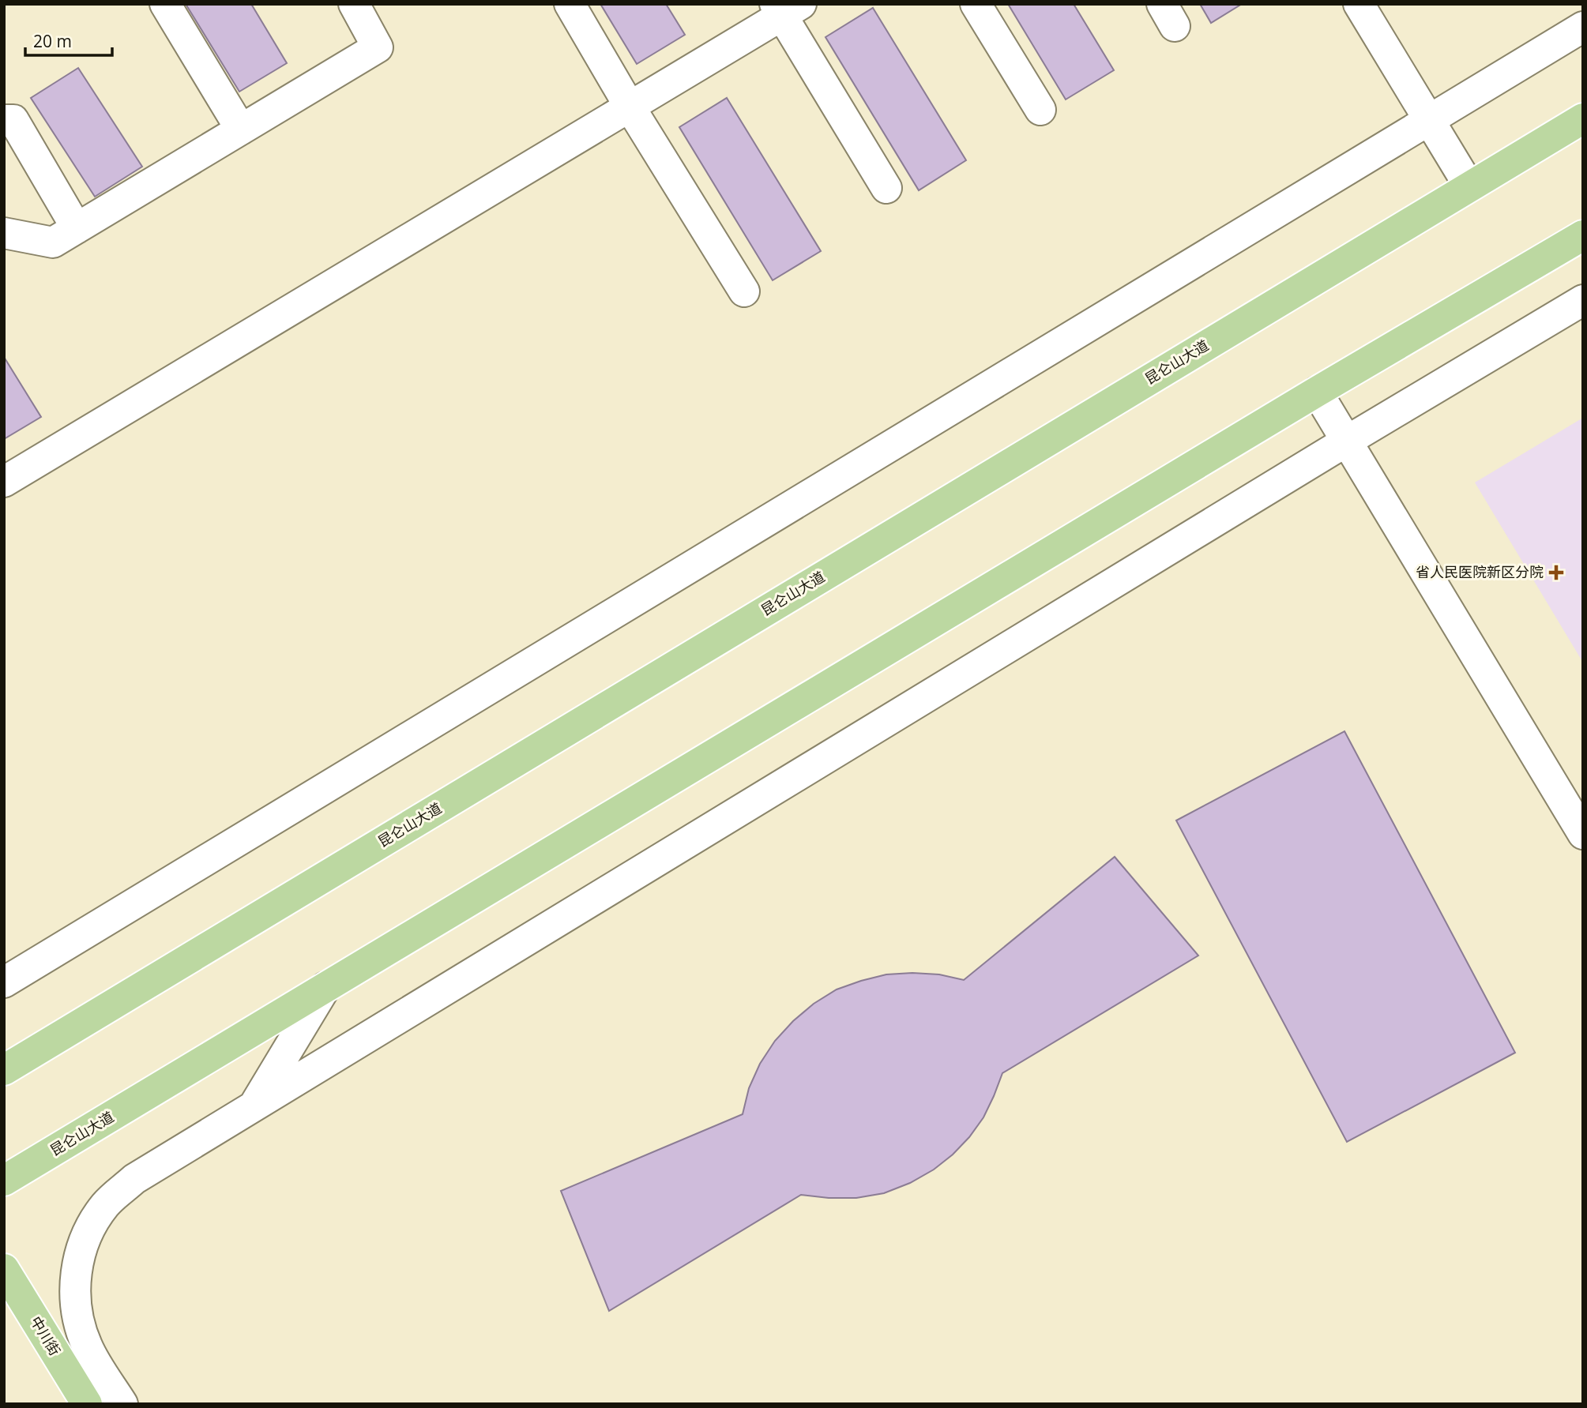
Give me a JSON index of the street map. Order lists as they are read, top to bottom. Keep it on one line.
{"streets":{"main road":["昆仑山大道","中川街"]},"places":{"health":["省人民医院新区分院"]},"scale_bar":"20 m"}
